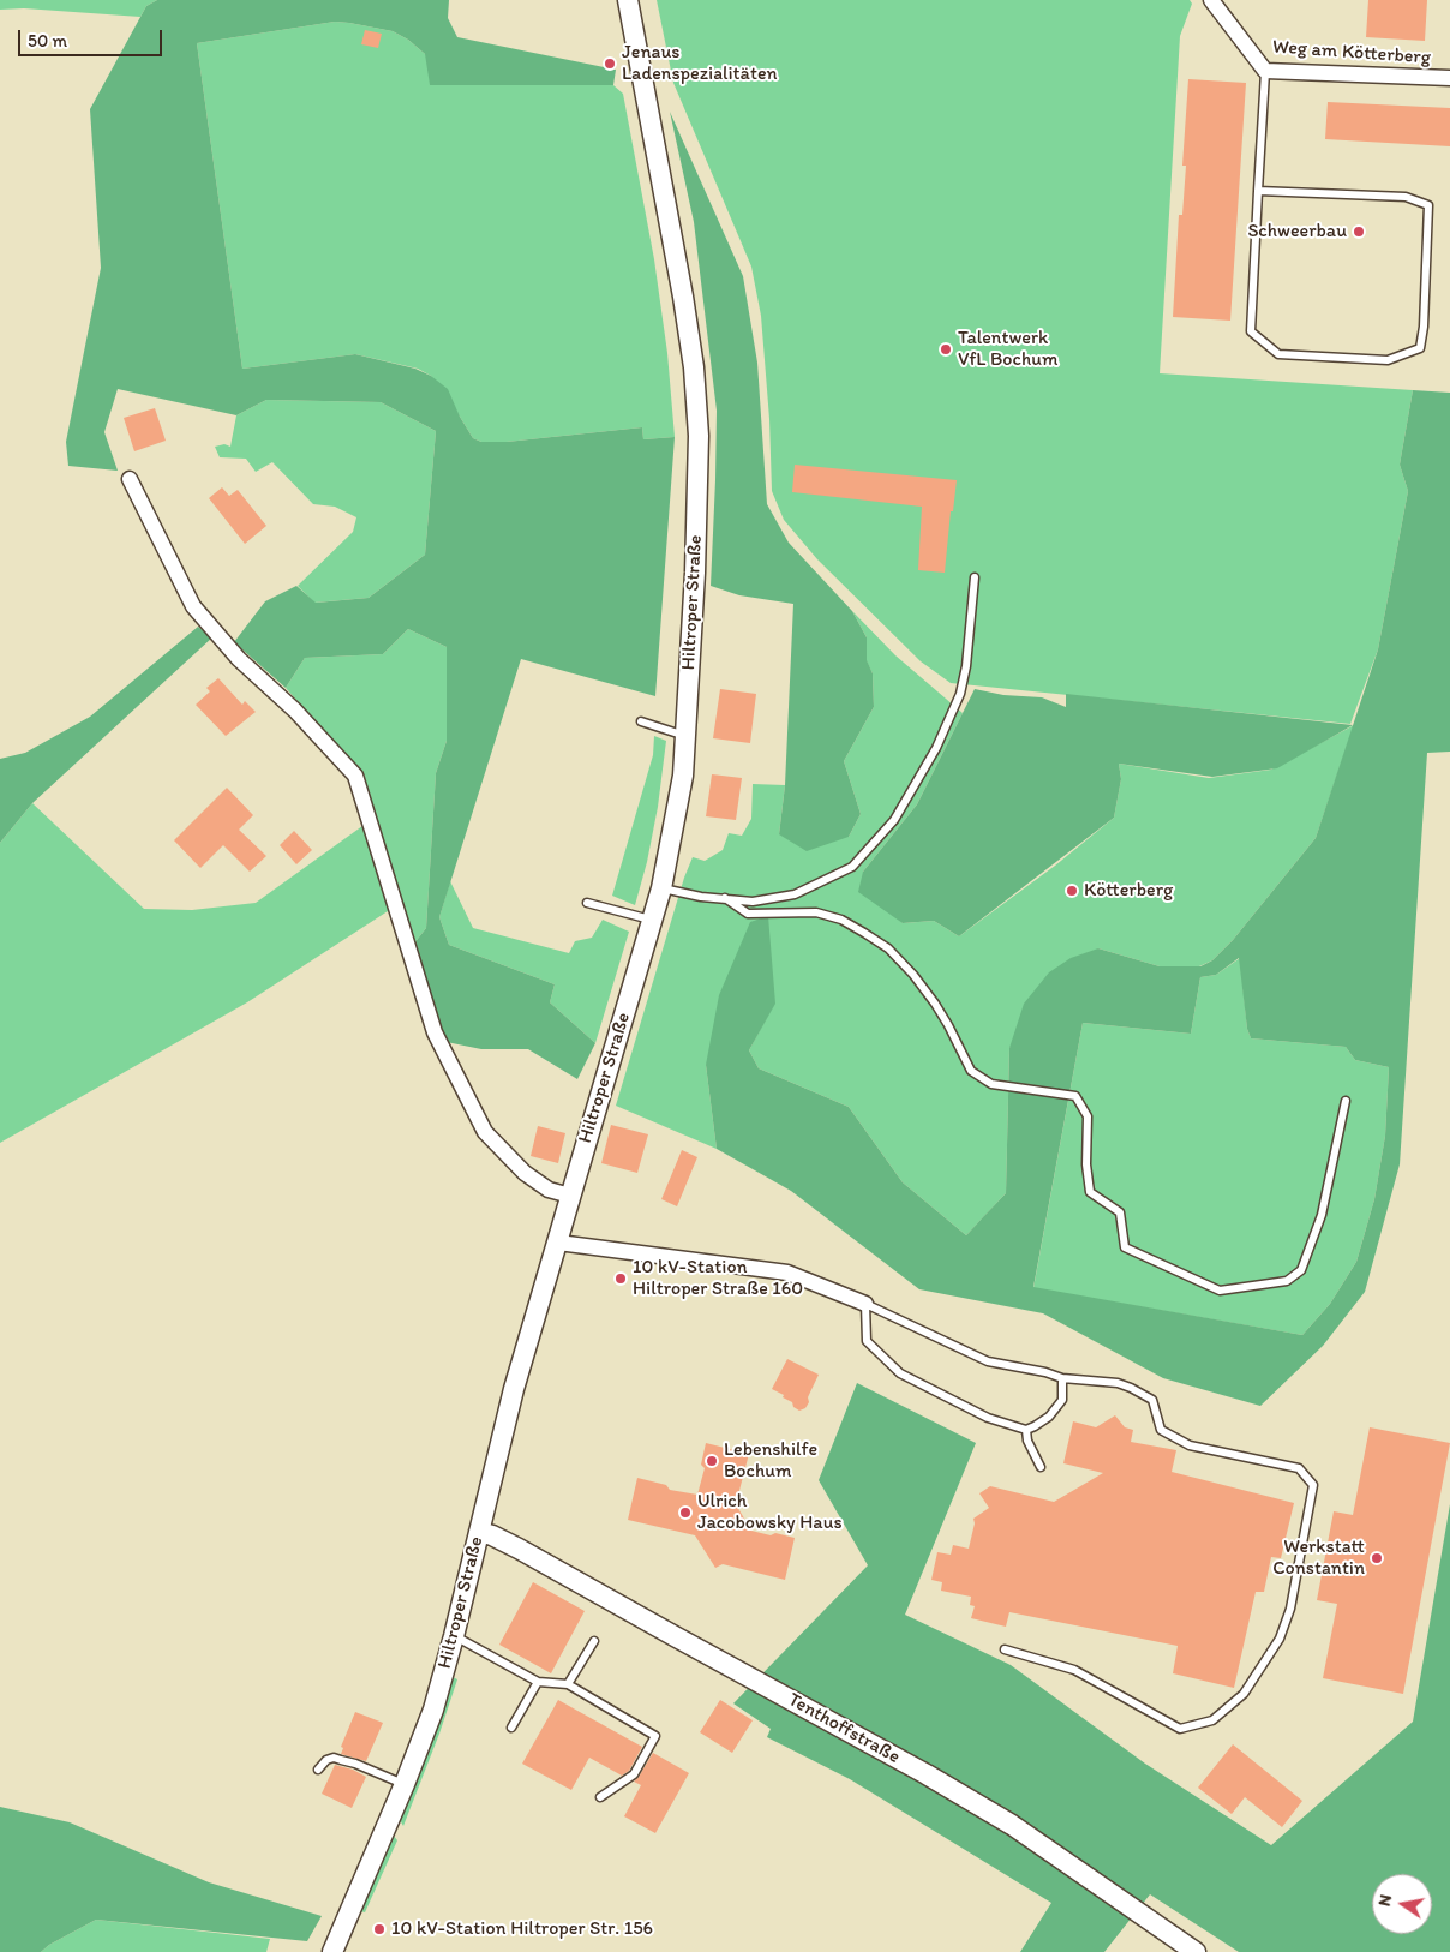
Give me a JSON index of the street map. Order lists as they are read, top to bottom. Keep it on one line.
{"streets":{"street":["Weg am Kötterberg","Hiltroper Straße","Tenthoffstraße"]},"crossings":[["Hiltroper Straße","Tenthoffstraße"]],"places":["Jenaus Ladenspezialitäten","Schweerbau","Talentwerk VfL Bochum","Kötterberg","10 kV-Station Hiltroper Straße 160","Lebenshilfe Bochum","Ulrich Jacobowsky Haus","Werkstatt Constantin","10 kV-Station Hiltroper Str. 156"],"scale_bar":"50 m","north":"left"}
